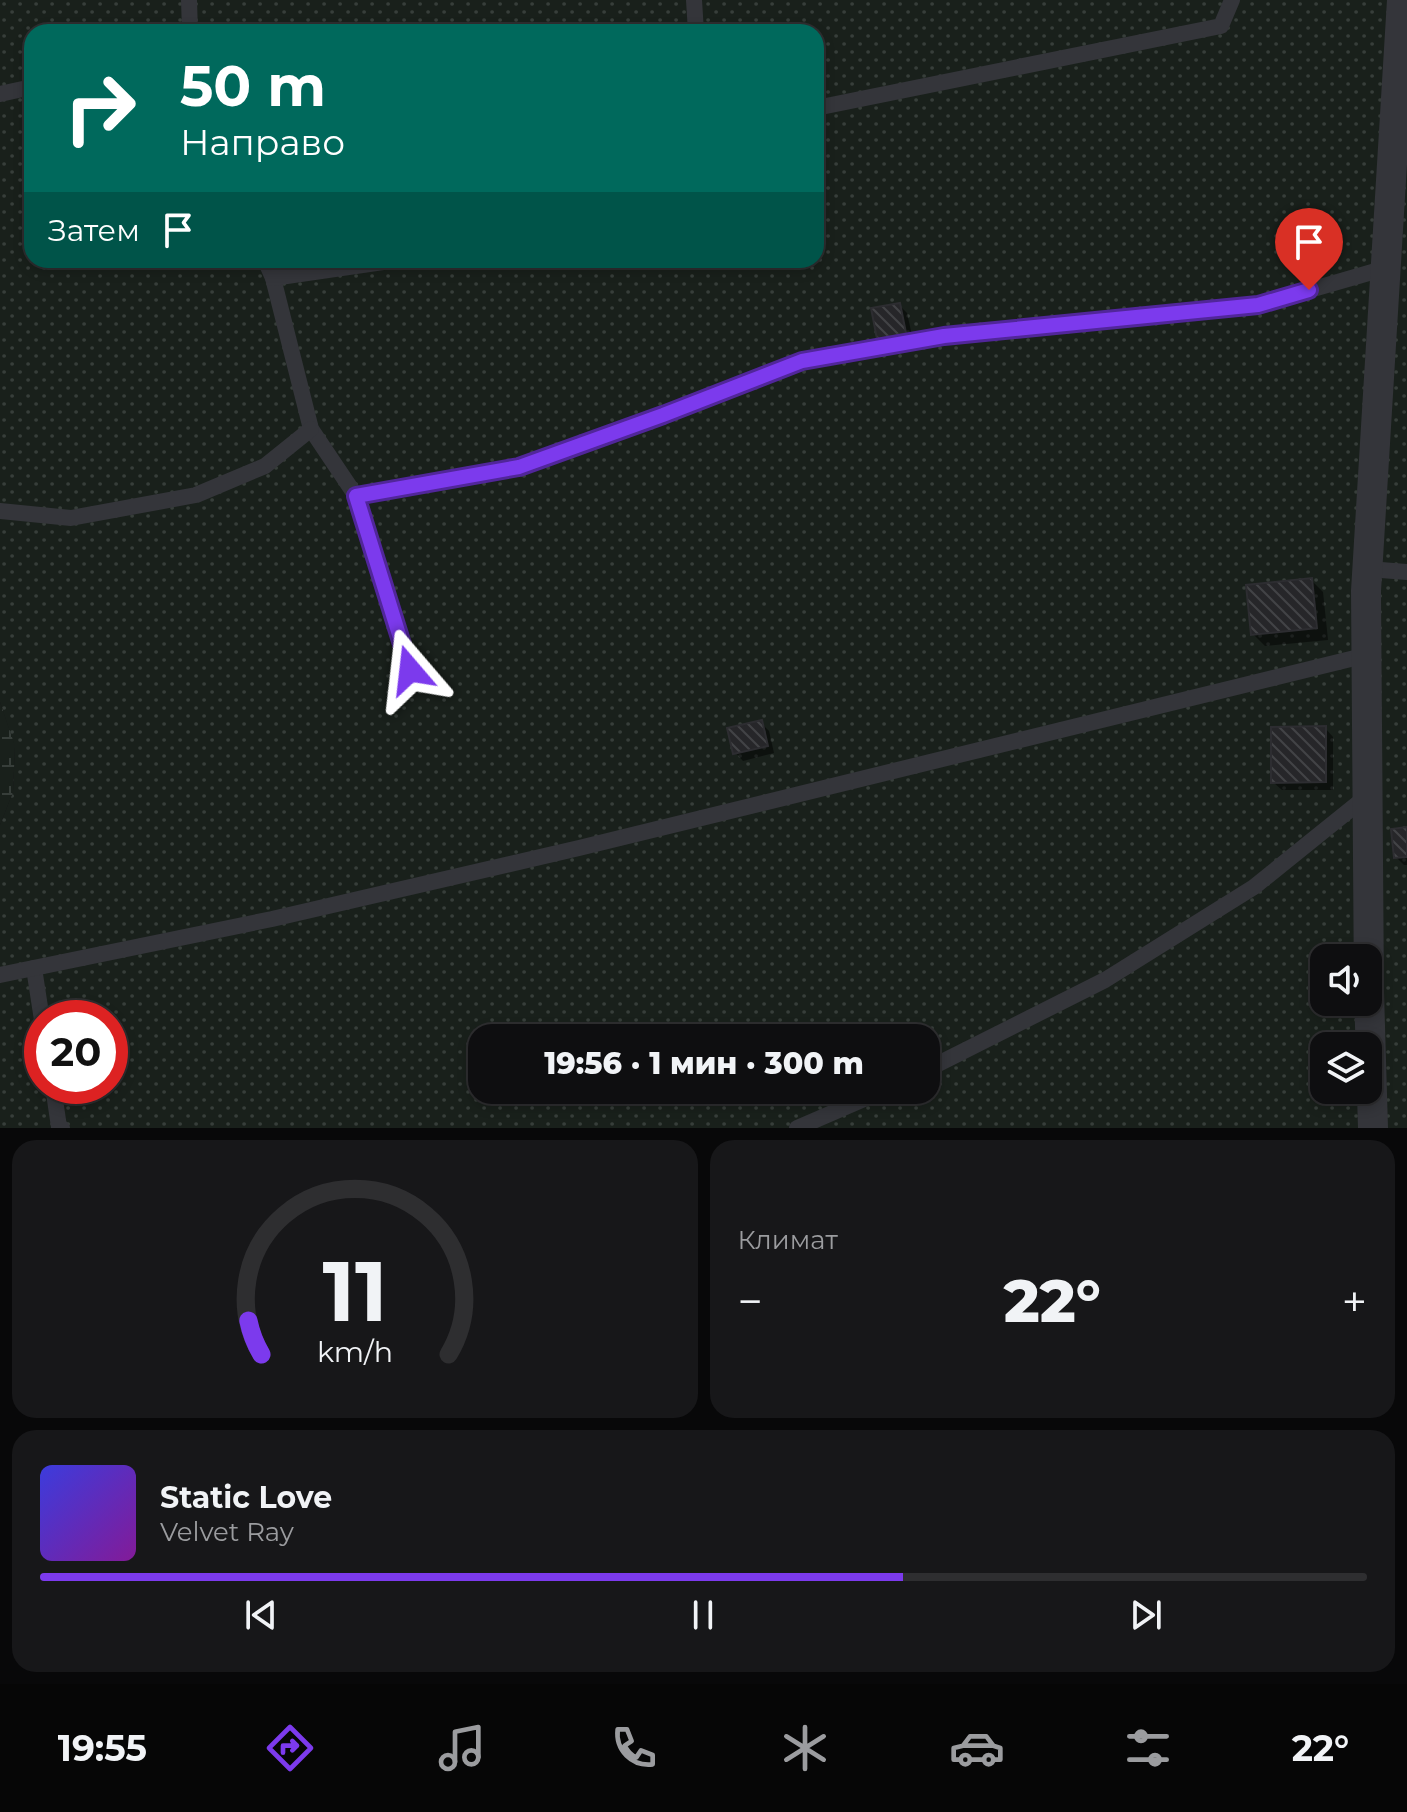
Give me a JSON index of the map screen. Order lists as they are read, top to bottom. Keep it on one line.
{"page":{"turn":["50 m","Направо"],"then":"Затем","limit":"20","trip":"19:56 · 1 мин · 300 m","tile":"Климат","heat":["−","22°","+"],"song":["Static Love","Velvet Ray"],"tabs":["19:55","22°"],"gauge":["11","km/h"]}}
